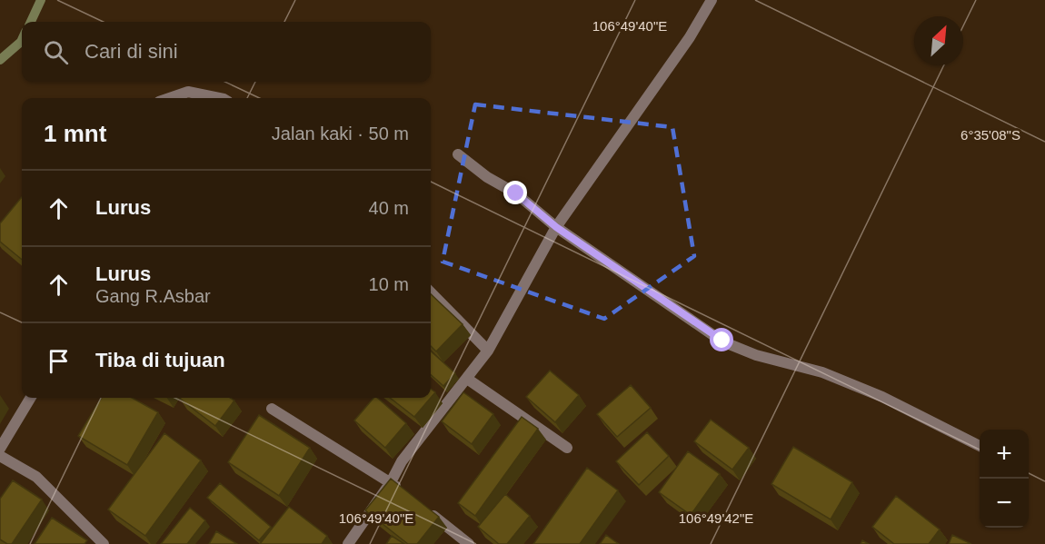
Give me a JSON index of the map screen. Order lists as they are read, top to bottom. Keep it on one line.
{"north":"top right","page":{"search":"Cari di sini","heading":["1 mnt","Jalan kaki · 50 m"],"list":[["Lurus","40 m"],["Lurus","Gang R.Asbar","10 m"],"Tiba di tujuan"],"map_buttons":["+","−"]},"coordinates":["106°49'40\"E","6°35'08\"S","106°49'42\"E"]}
